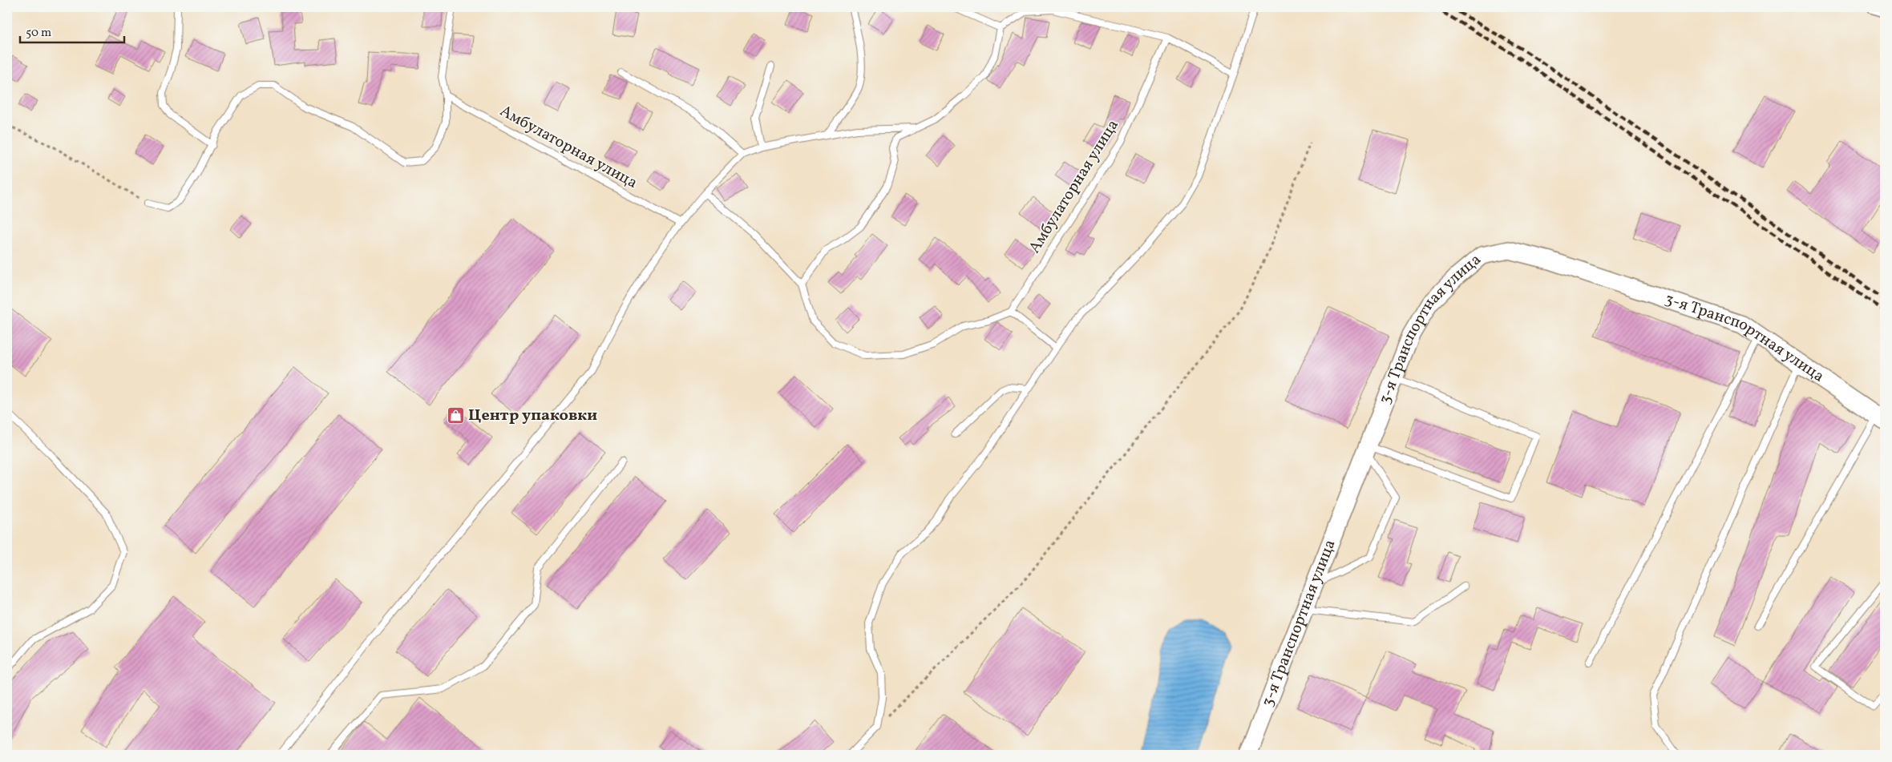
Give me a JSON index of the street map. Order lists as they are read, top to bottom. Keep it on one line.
{"streets":{"street":["3-я Транспортная улица"],"lane":["Амбулаторная улица"]},"places":{"shop":["Центр упаковки"]},"scale_bar":"50 m"}
